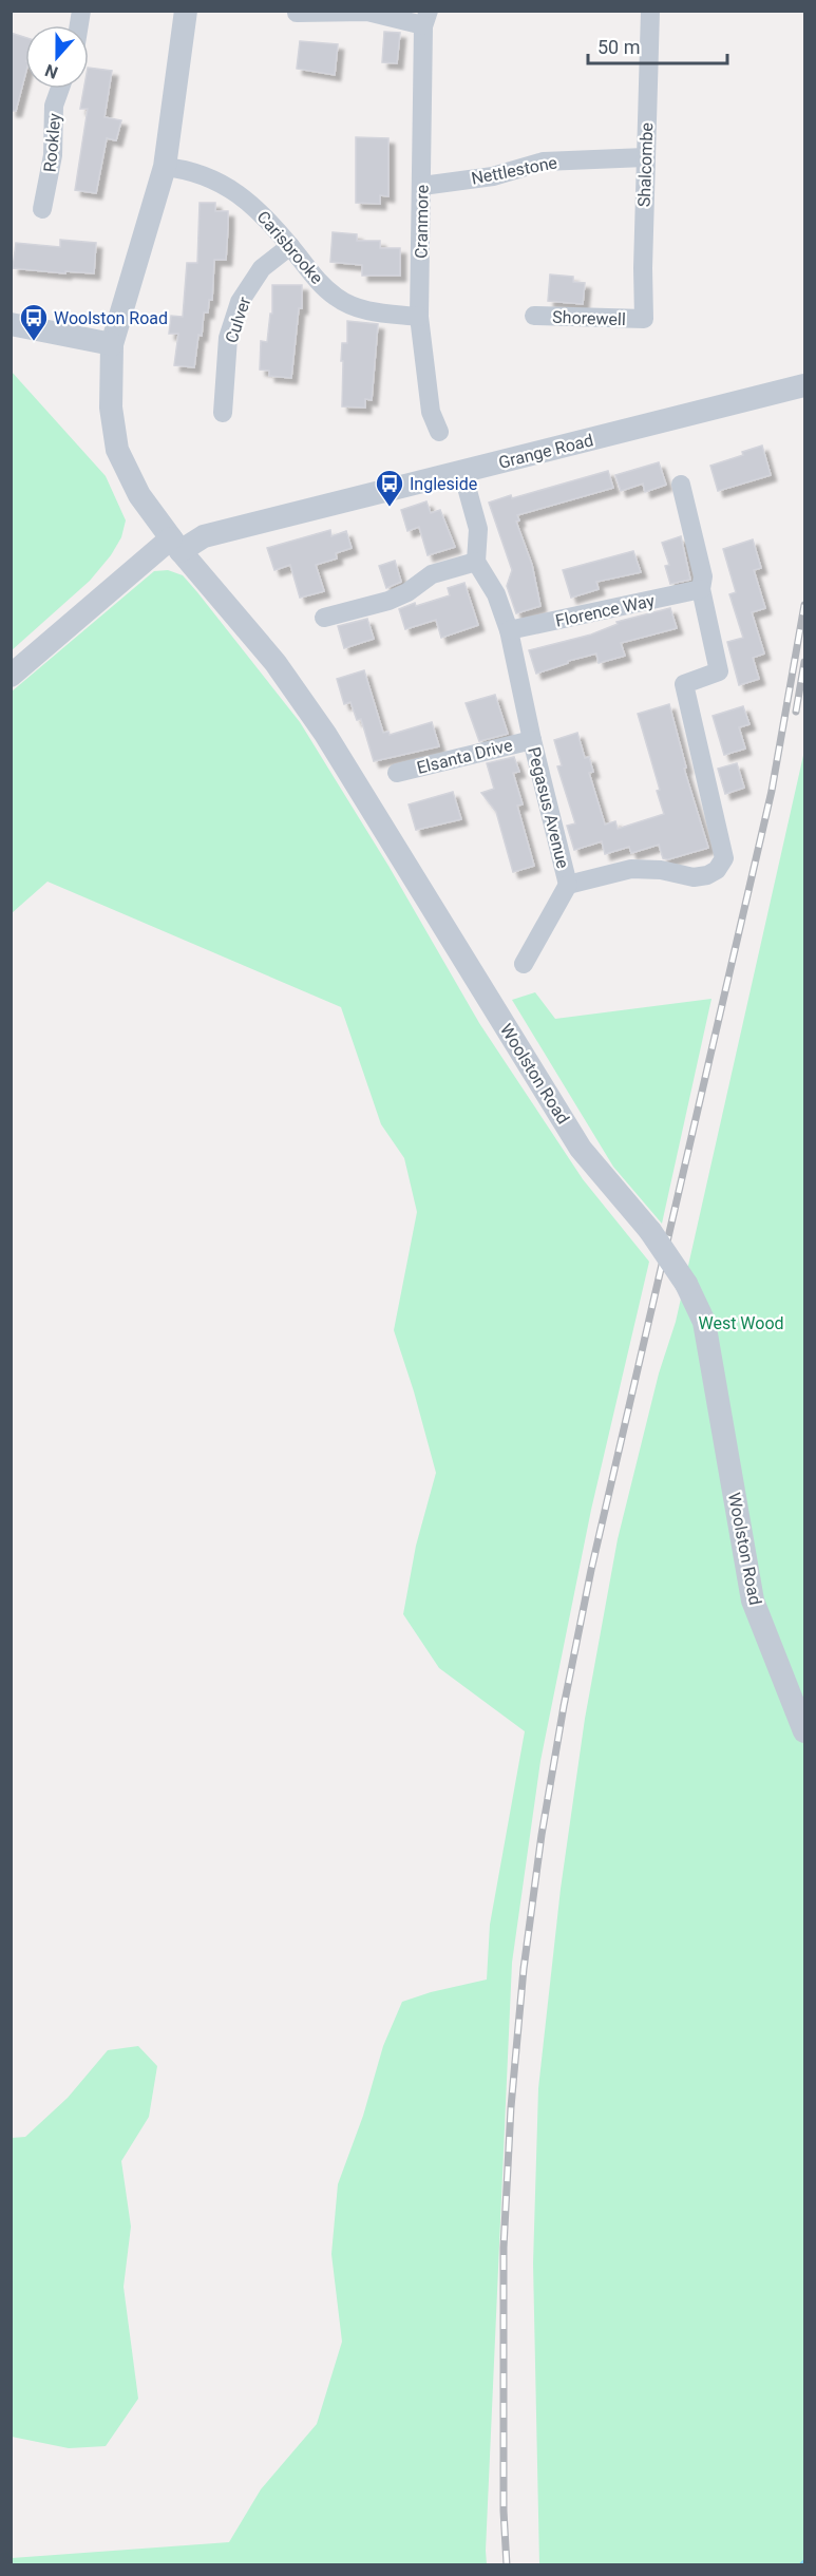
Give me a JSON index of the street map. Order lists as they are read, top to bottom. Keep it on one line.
{"streets":{"street":["Rookley","Shalcombe","Nettlestone","Cranmore","Carisbrooke","Shorewell","Culver","Grange Road","Florence Way","Elsanta Drive","Pegasus Avenue","Woolston Road"]},"crossings":[["Shalcombe","Nettlestone"],["Shalcombe","Shorewell"],["Nettlestone","Cranmore"],["Cranmore","Carisbrooke"],["Carisbrooke","Culver"],["Grange Road","Woolston Road"],["Florence Way","Pegasus Avenue"],["Elsanta Drive","Pegasus Avenue"]],"parks":["West Wood"],"places":{"bus stop":["Woolston Road","Ingleside"]},"scale_bar":"50 m","north":"bottom"}
